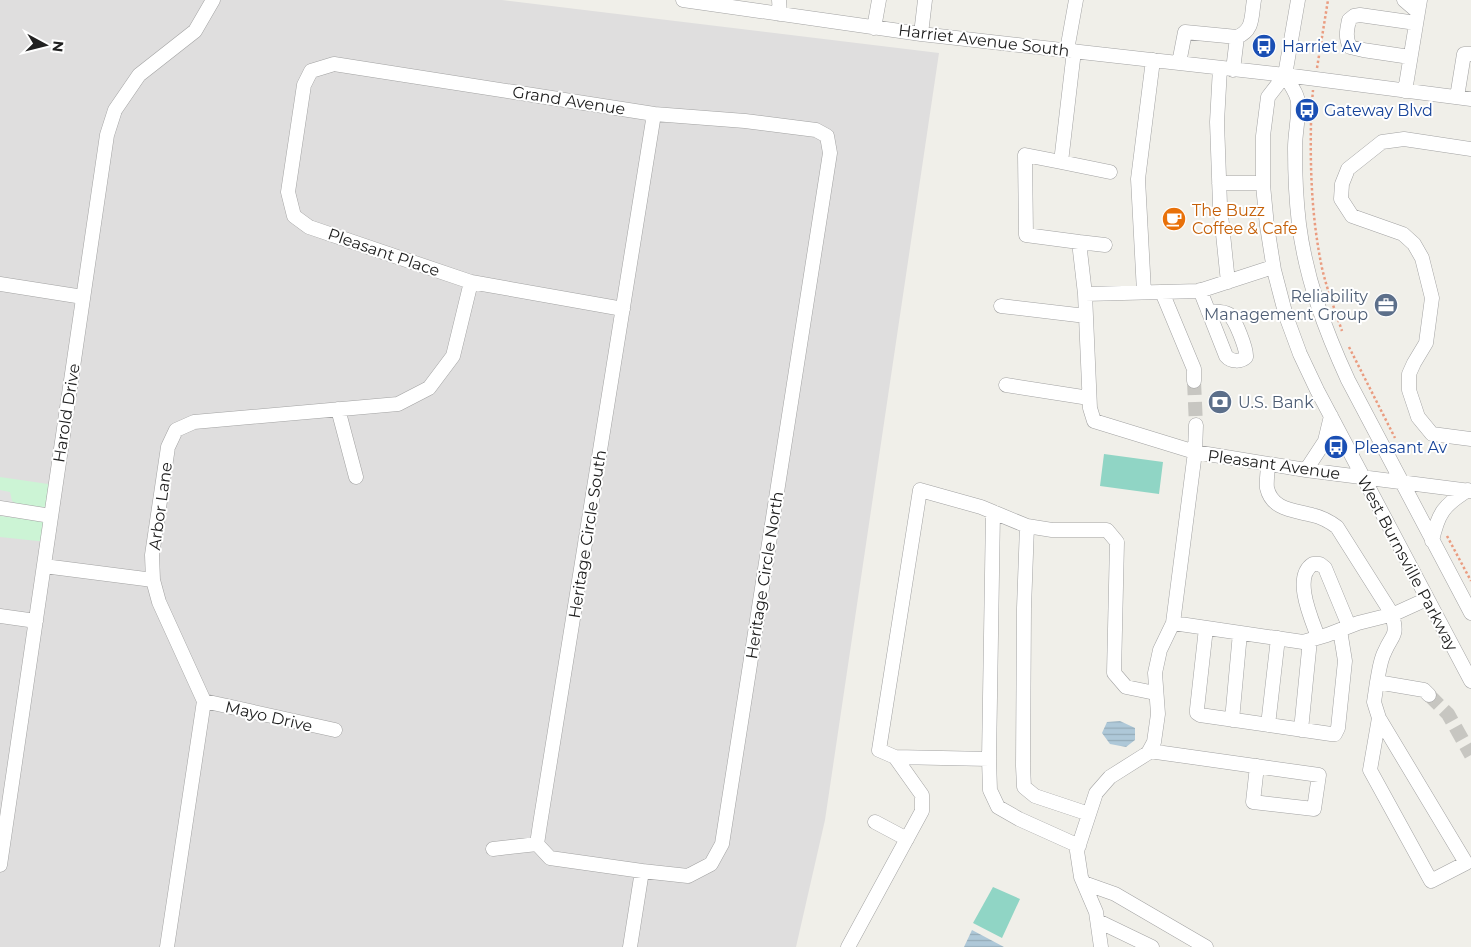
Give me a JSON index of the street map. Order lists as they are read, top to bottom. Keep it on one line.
{"streets":{"street":["Harriet Avenue South","Grand Avenue","Pleasant Place","Harold Drive","Pleasant Avenue","Arbor Lane","Heritage Circle South","West Burnsville Parkway","Heritage Circle North","Mayo Drive"]},"crossings":[["Harriet Avenue South","West Burnsville Parkway"],["Grand Avenue","Pleasant Place"],["Grand Avenue","Heritage Circle South"],["Grand Avenue","Heritage Circle North"],["Pleasant Place","Arbor Lane"],["Pleasant Place","Heritage Circle South"],["Pleasant Avenue","West Burnsville Parkway"],["Arbor Lane","Mayo Drive"]],"places":{"bus stop":["Harriet Av","Gateway Blvd","Pleasant Av"],"cafe":["The Buzz Coffee & Cafe"],"office":["Reliability Management Group"],"bank":["U.S. Bank"]},"north":"right"}
